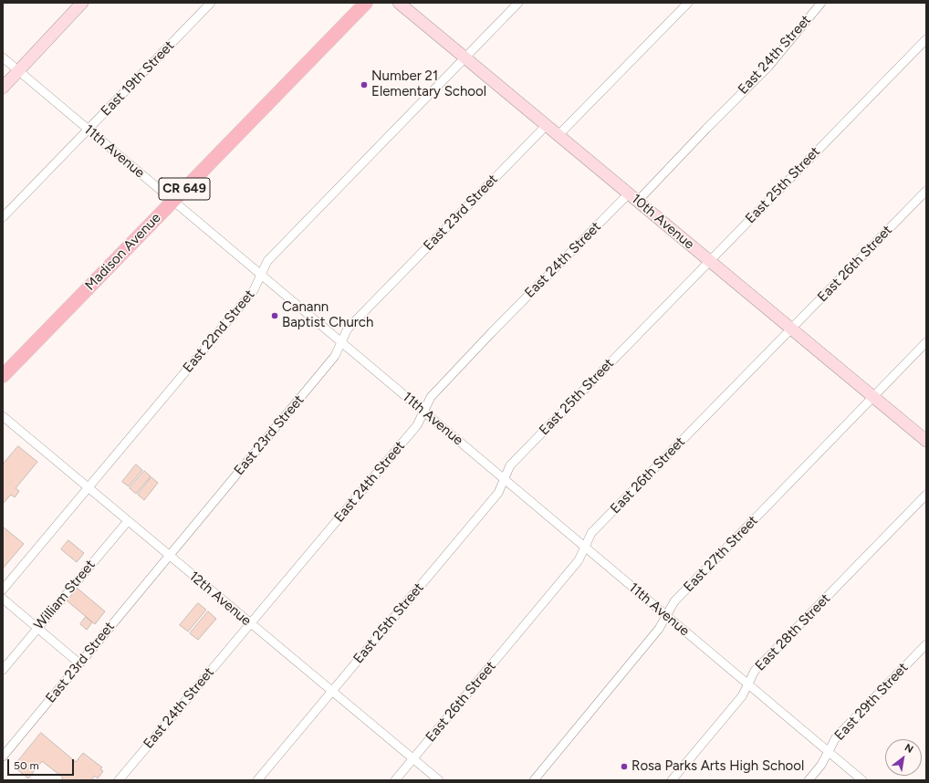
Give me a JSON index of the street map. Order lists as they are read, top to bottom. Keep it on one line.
{"streets":{"main road":["CR 649","10th Avenue","Madison Avenue"],"street":["East 24th Street","East 19th Street","11th Avenue","East 25th Street","East 23rd Street","East 26th Street","East 22nd Street","East 27th Street","William Street","12th Avenue","East 28th Street","East 29th Street"]},"crossings":[["East 24th Street","11th Avenue"],["East 24th Street","10th Avenue"],["East 24th Street","12th Avenue"],["East 19th Street","11th Avenue"],["11th Avenue","East 25th Street"],["11th Avenue","East 23rd Street"],["11th Avenue","Madison Avenue"],["11th Avenue","East 26th Street"],["11th Avenue","East 22nd Street"],["11th Avenue","East 27th Street"],["11th Avenue","East 28th Street"],["11th Avenue","East 29th Street"],["East 25th Street","10th Avenue"],["East 25th Street","12th Avenue"],["East 23rd Street","10th Avenue"],["East 23rd Street","12th Avenue"],["10th Avenue","East 26th Street"],["10th Avenue","East 22nd Street"],["10th Avenue","East 27th Street"],["East 26th Street","12th Avenue"],["East 22nd Street","12th Avenue"],["William Street","12th Avenue"]],"places":["Number 21 Elementary School","Canann Baptist Church","Rosa Parks Arts High School"],"scale_bar":"50 m","north":"top right"}
